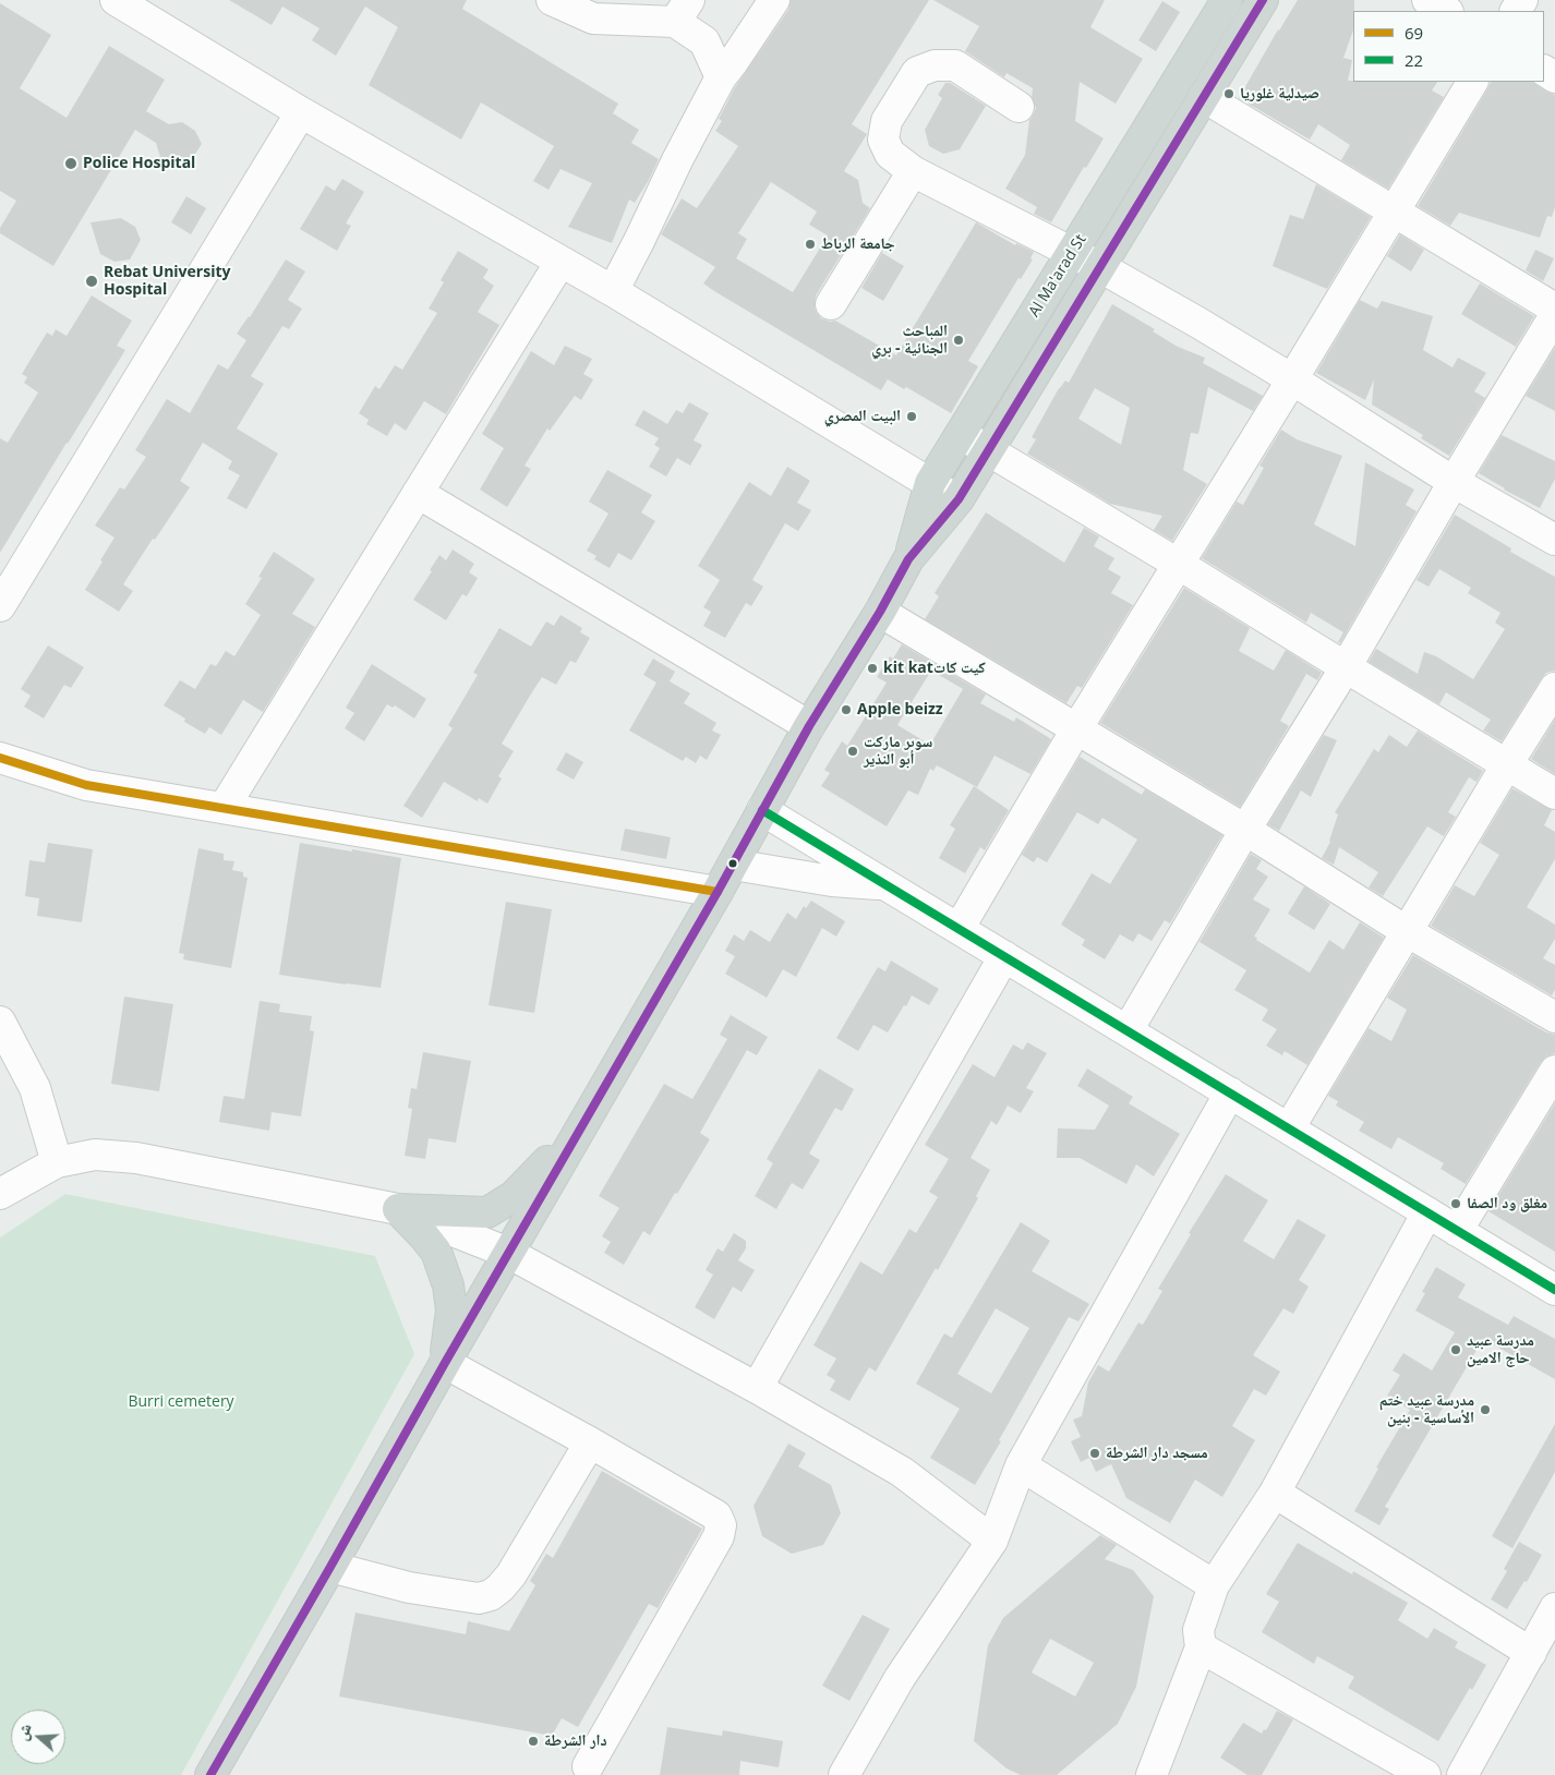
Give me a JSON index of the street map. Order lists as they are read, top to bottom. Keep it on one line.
{"streets":{"main road":["Al Ma'arad St"]},"parks":["Burri cemetery"],"places":["صيدلية غلوريا","Police Hospital","جامعة الرباط","Rebat University Hospital","المباحث الجنائية - بري","البيت المصري","kit katكيت كات","Apple beizz","سوبر ماركت أبو النذير","مغلق ود الصفا","مدرسة عبيد حاج الامين","مدرسة عبيد ختم الأساسية - بنين","مسجد دار الشرطة","دار الشرطة"],"lines":["transit line 69","transit line 22"],"legend":["69","22"],"north":"left"}
